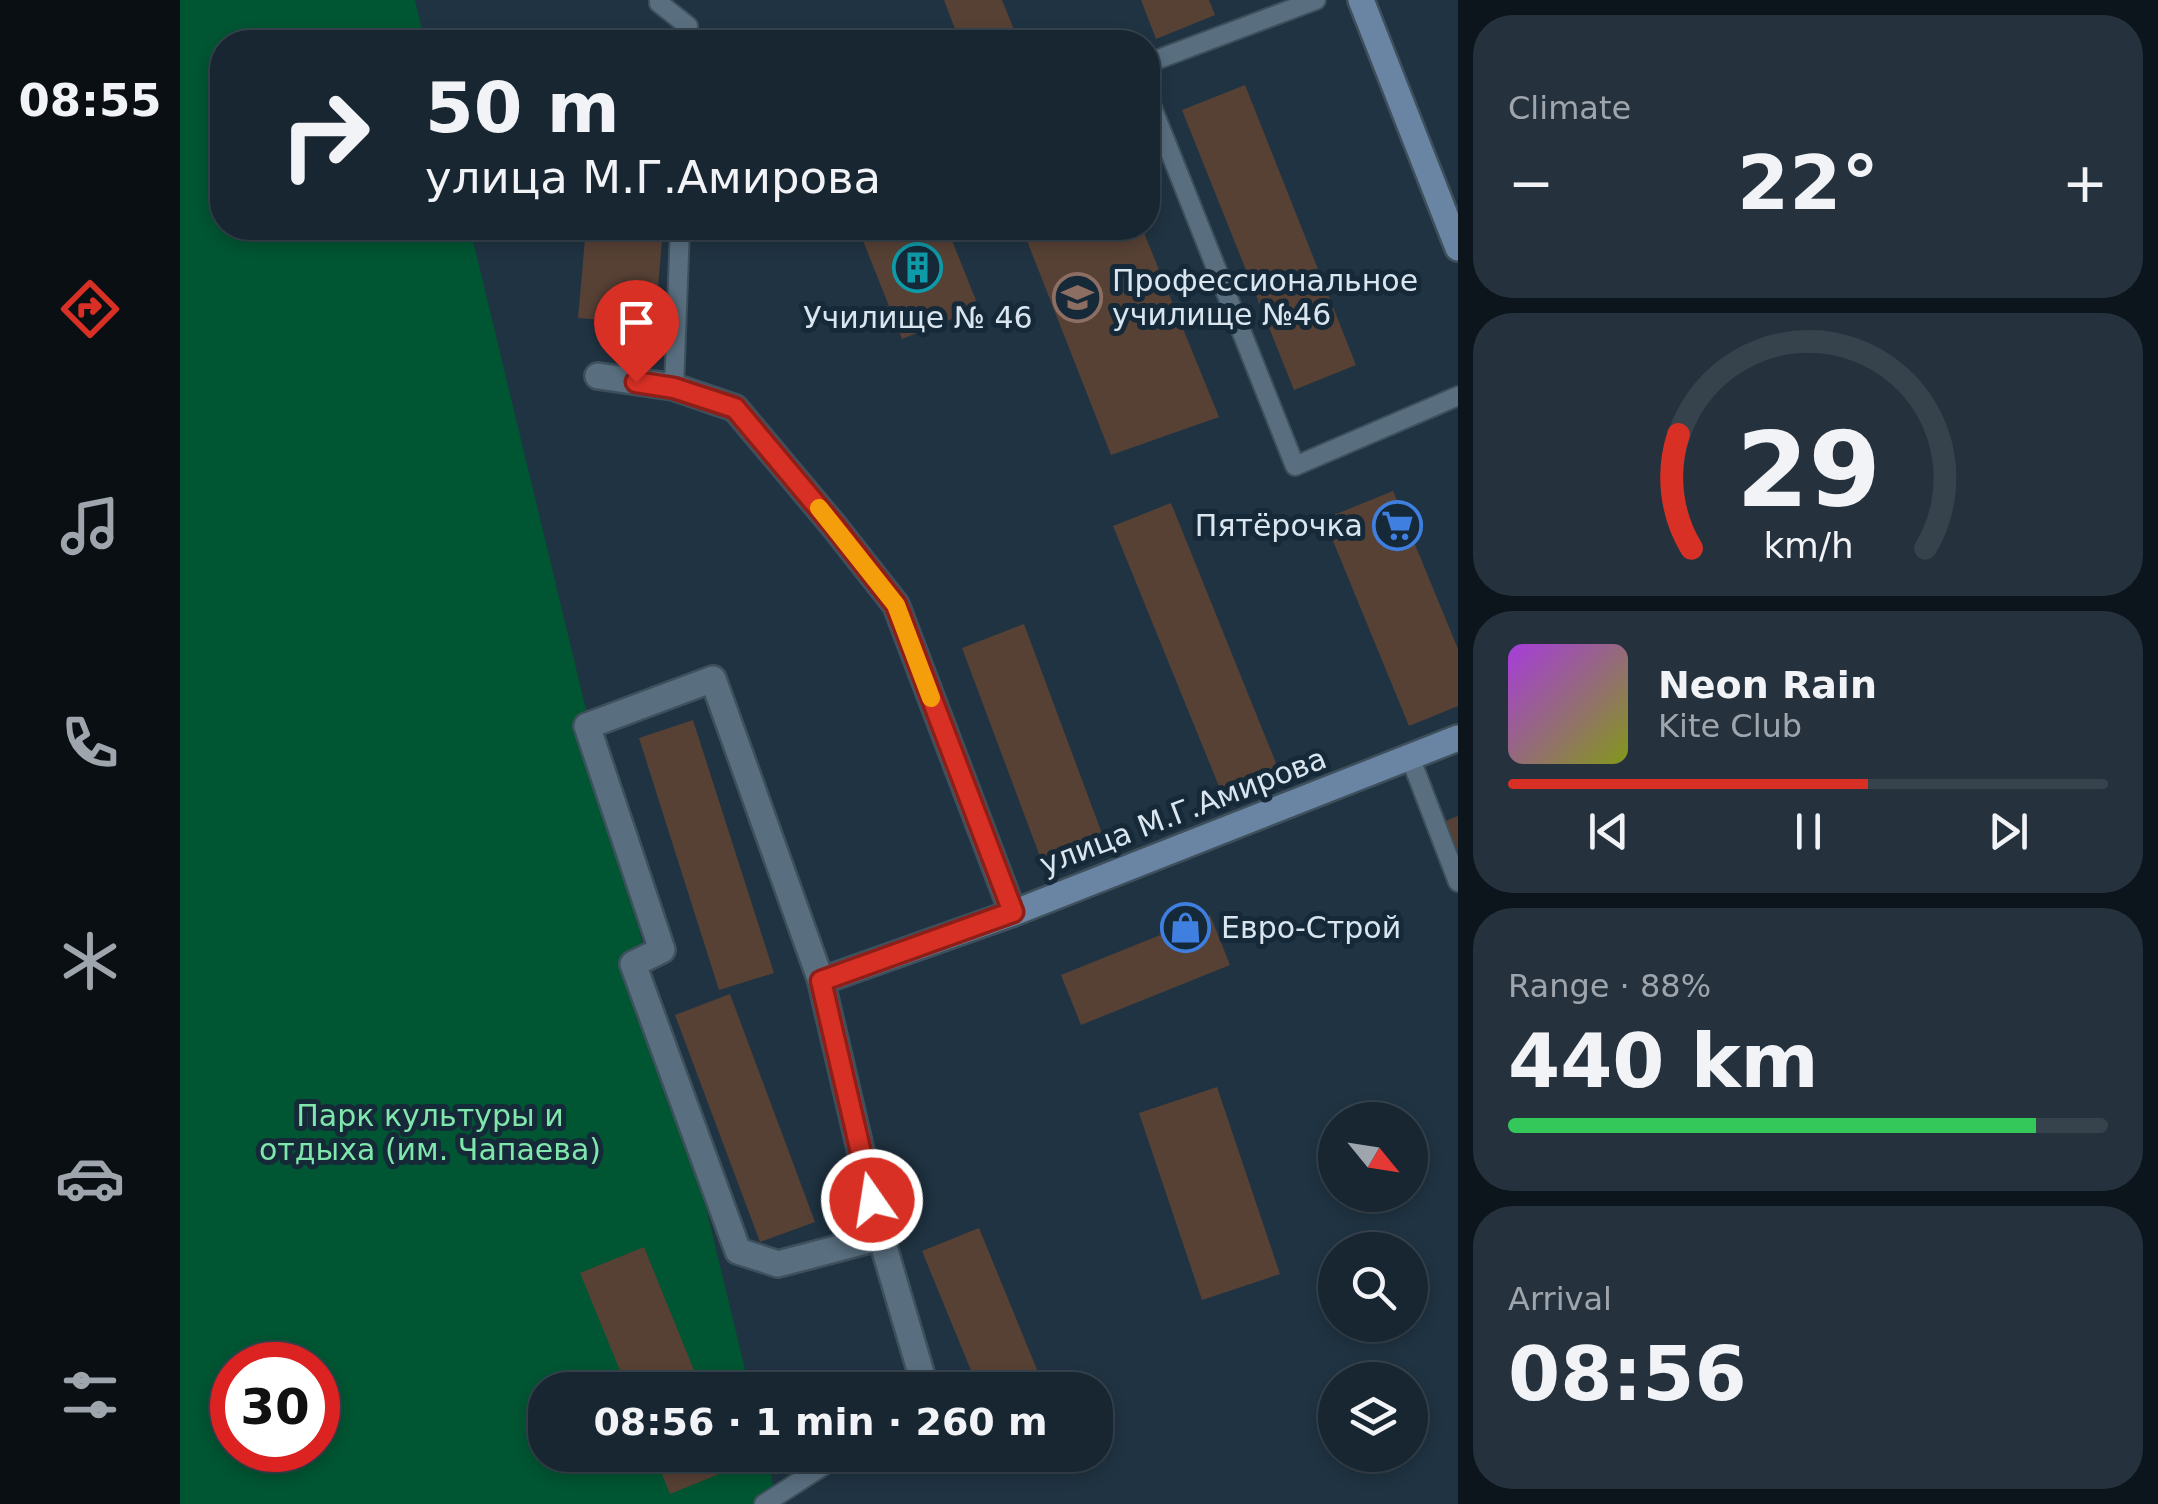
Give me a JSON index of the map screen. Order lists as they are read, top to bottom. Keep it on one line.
{"streets":{"street":["улица М.Г.Амирова"]},"parks":["Парк культуры и отдыха (им. Чапаева)"],"places":{"building":["Училище № 46"],"school or university":["Профессиональное училище №46"],"supermarket":["Пятёрочка"],"shop":["Евро-Строй"]},"north":"bottom right","page":{"tabs":"08:55","tile":["Climate",["Range · 88%","440 km"],["Arrival","08:56"]],"turn":["50 m","улица М.Г.Амирова"],"heat":["−","22°","+"],"song":["Neon Rain","Kite Club"],"limit":"30","trip":"08:56 · 1 min · 260 m","gauge":["29","km/h"]}}
